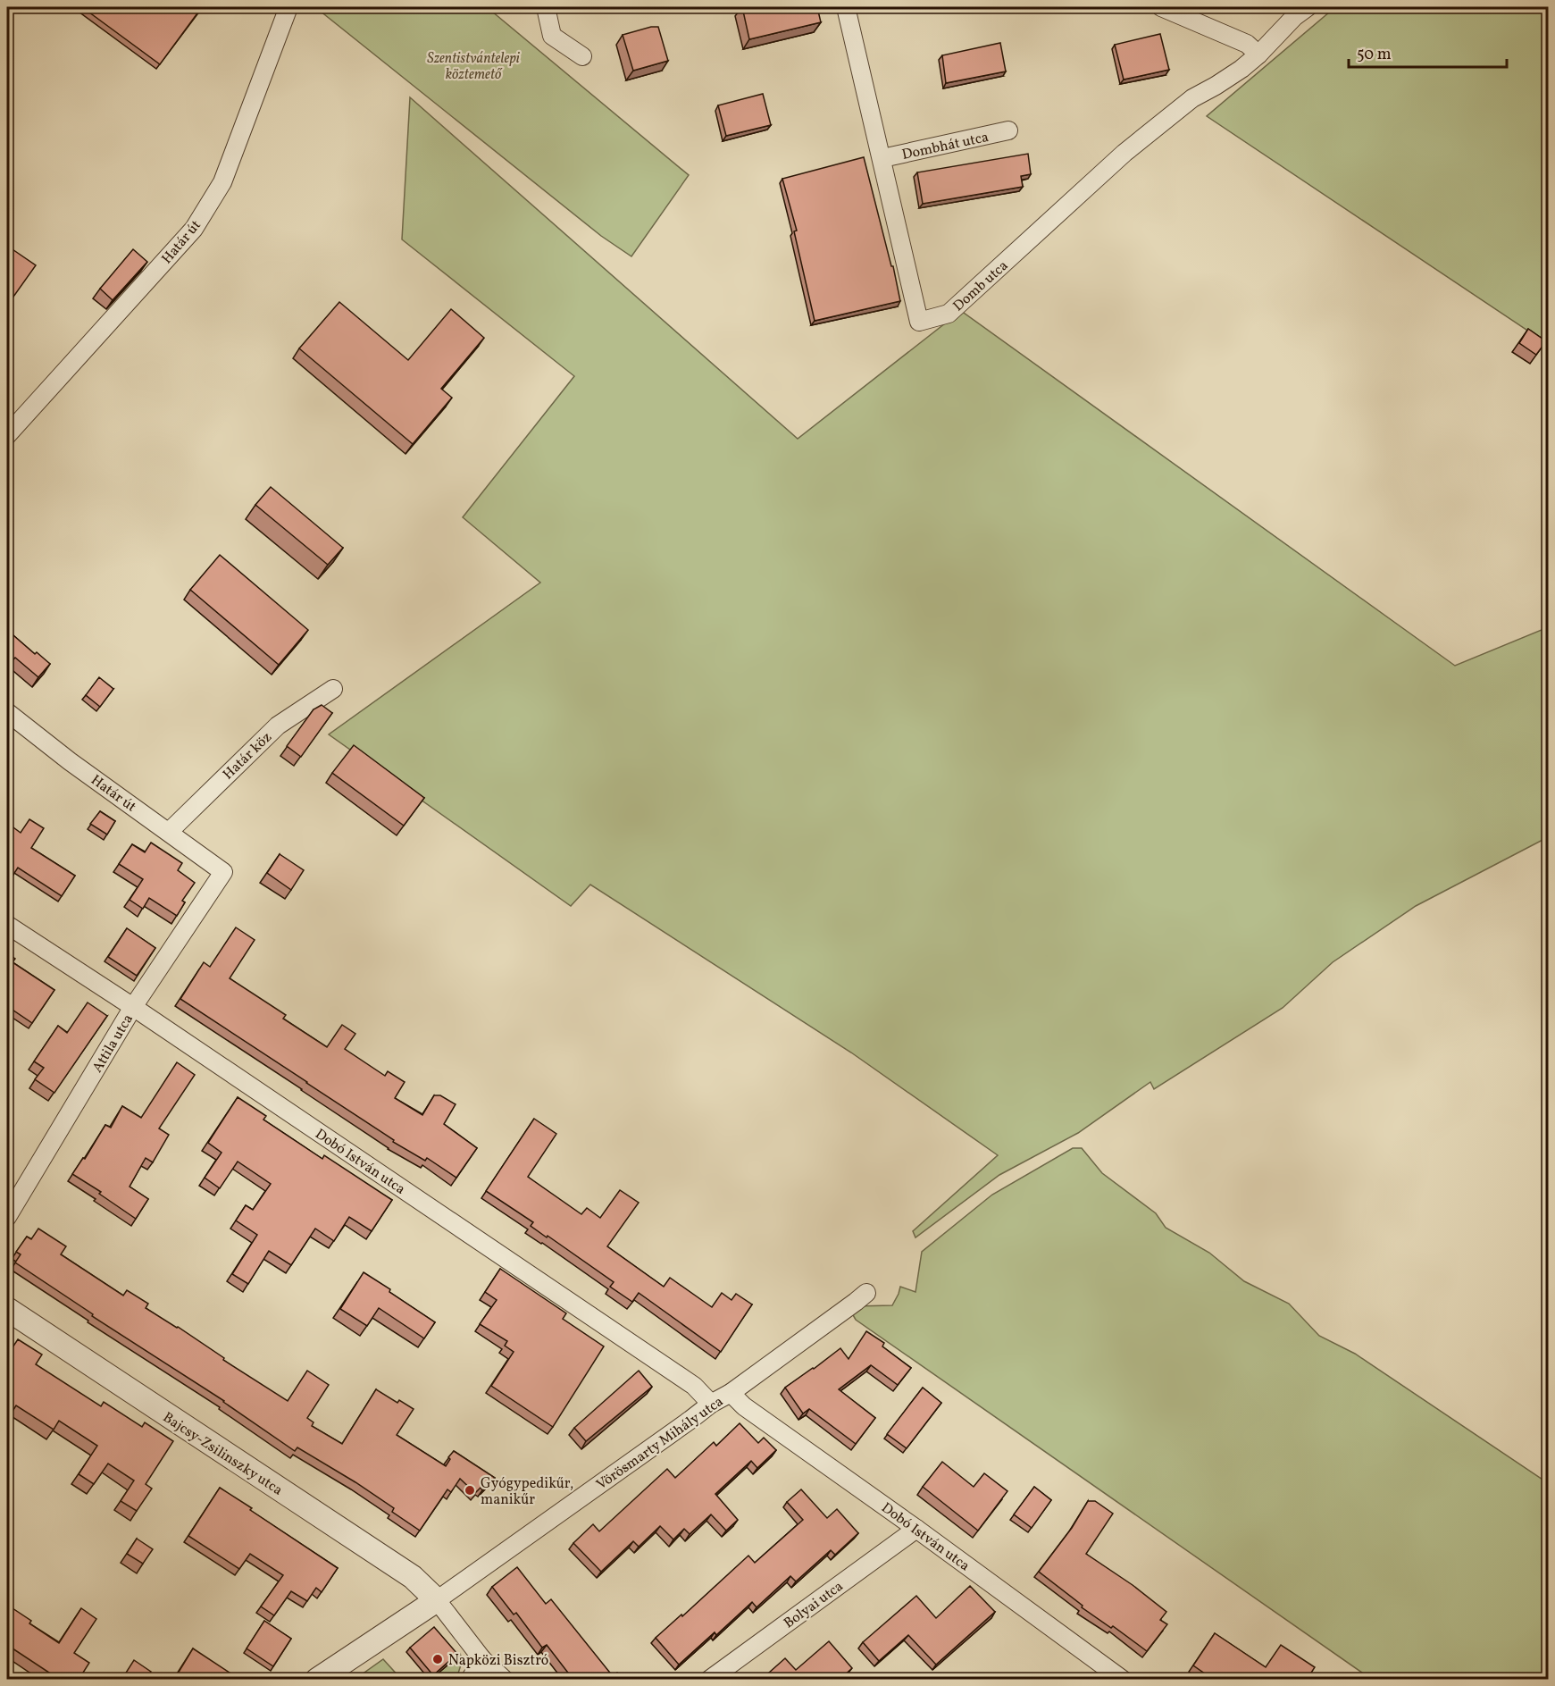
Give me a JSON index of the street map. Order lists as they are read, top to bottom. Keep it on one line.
{"streets":{"street":["Dombhát utca","Határ út","Domb utca","Határ köz","Attila utca","Dobó István utca","Vörösmarty Mihály utca","Bajcsy-Zsilinszky utca","Bolyai utca"]},"crossings":[["Dombhát utca","Domb utca"],["Határ út","Határ köz"],["Határ út","Attila utca"],["Attila utca","Dobó István utca"],["Dobó István utca","Vörösmarty Mihály utca"],["Dobó István utca","Bolyai utca"],["Vörösmarty Mihály utca","Bajcsy-Zsilinszky utca"]],"parks":["Szentistvántelepi köztemető"],"places":["Gyógypedikűr, manikűr","Napközi Bisztró"],"scale_bar":"50 m"}
